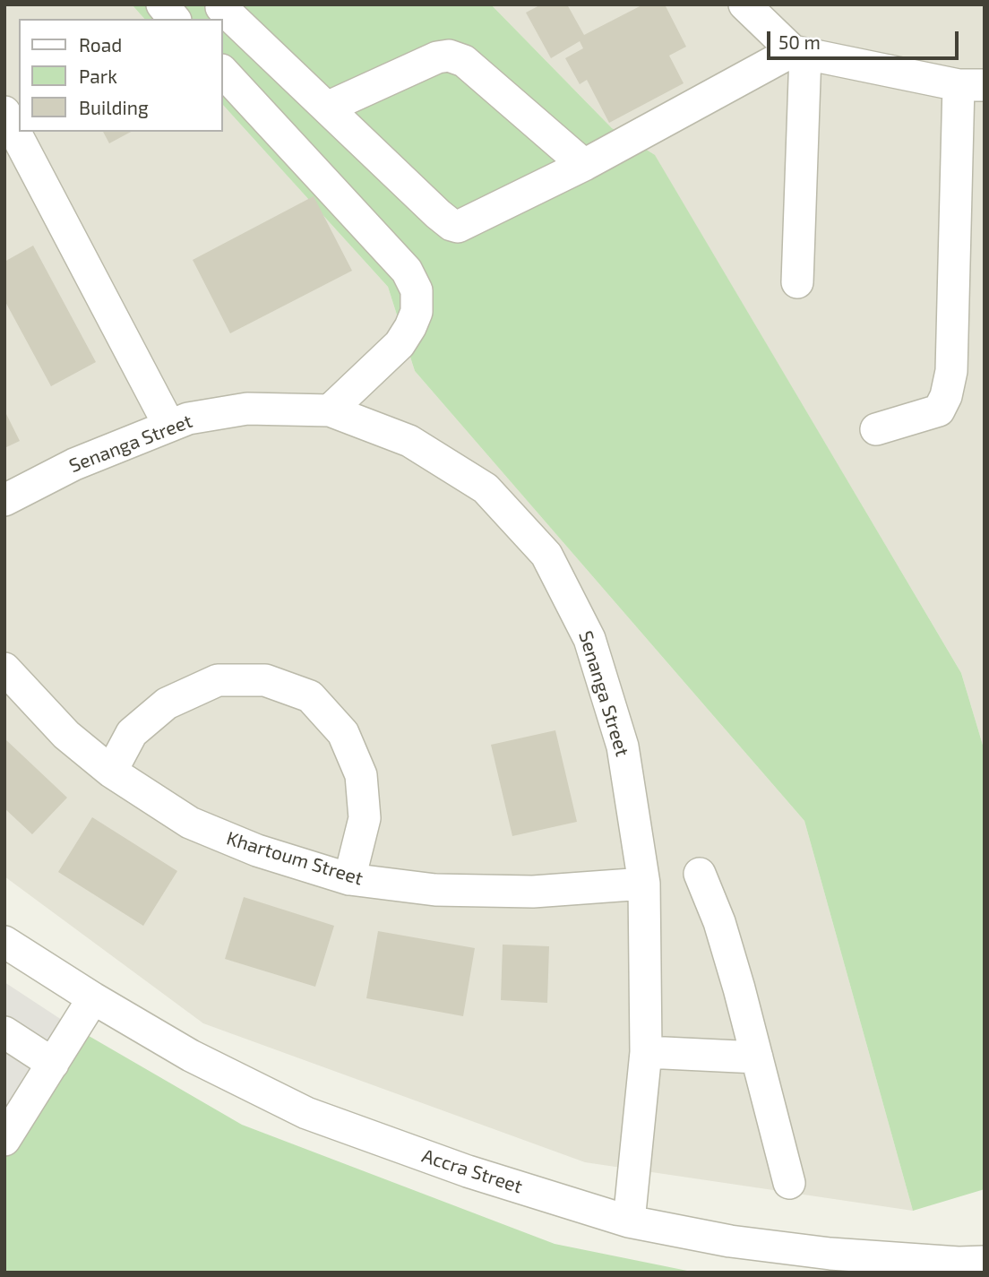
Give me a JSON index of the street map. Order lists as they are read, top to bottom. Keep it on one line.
{"streets":{"street":["Senanga Street","Khartoum Street","Accra Street"]},"crossings":[["Senanga Street","Khartoum Street"],["Senanga Street","Accra Street"]],"legend":["Road","Park","Building"],"scale_bar":"50 m"}
